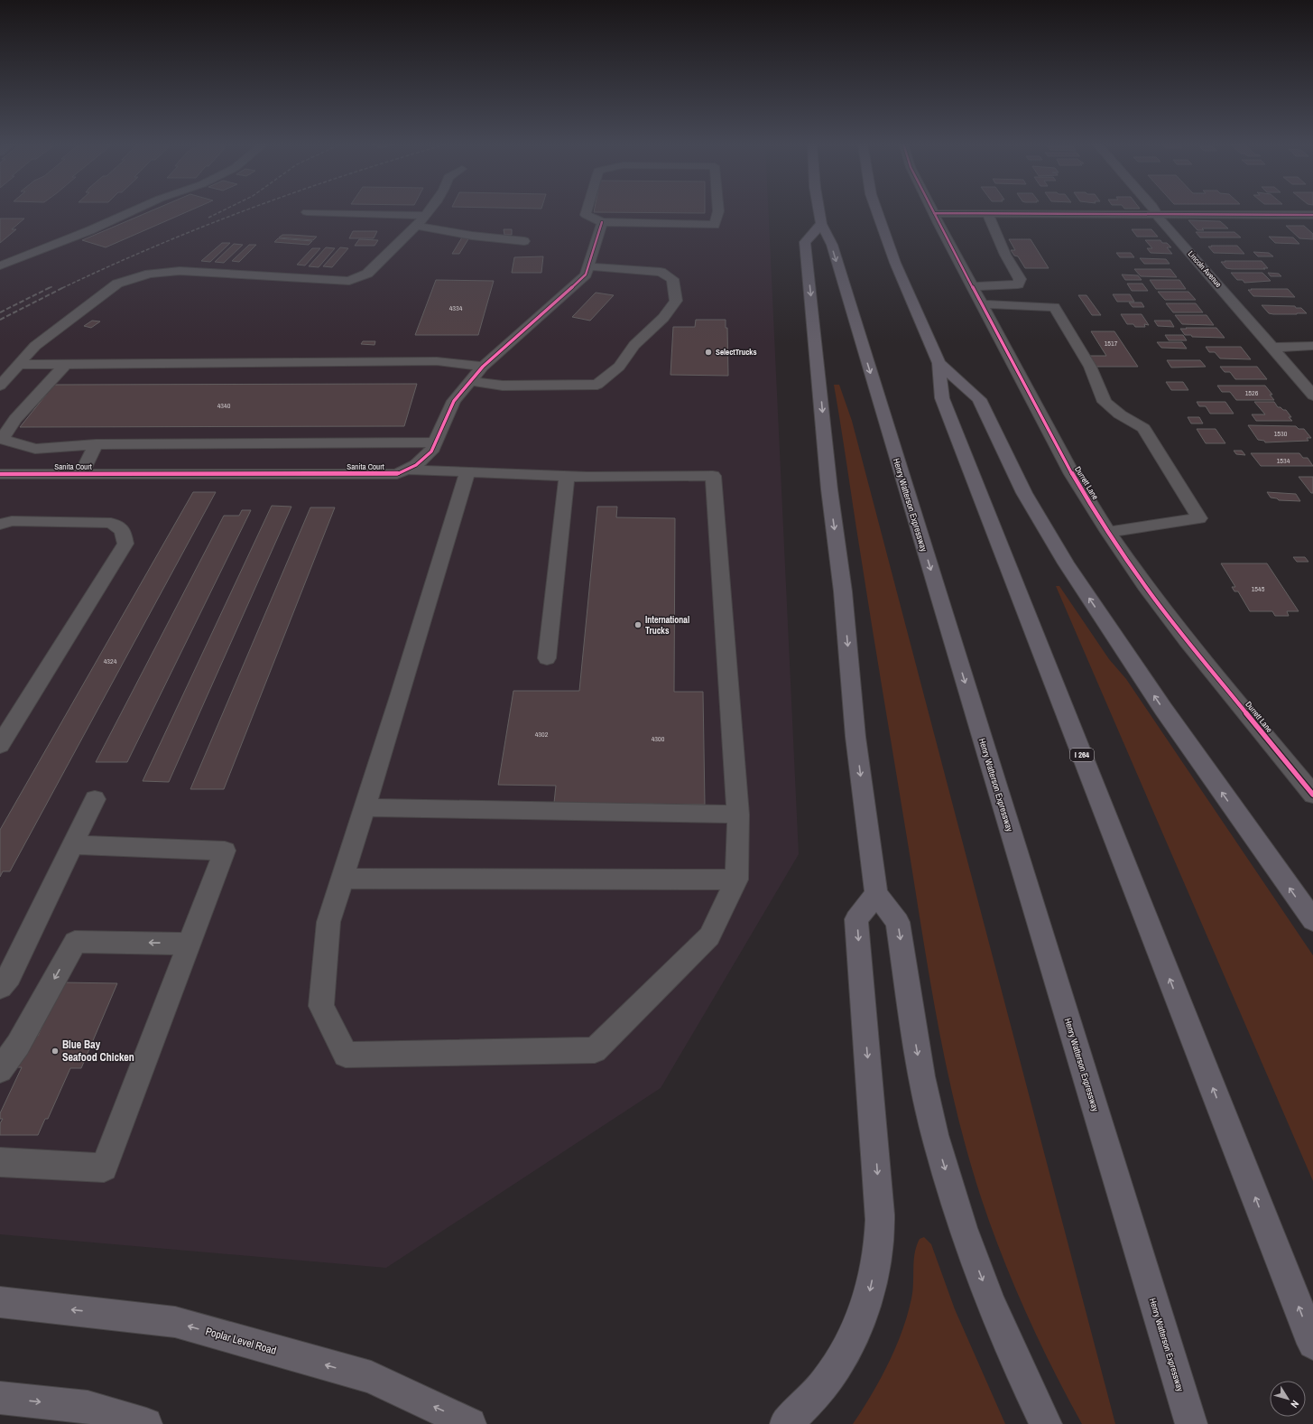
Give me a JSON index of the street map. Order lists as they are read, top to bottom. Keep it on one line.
{"streets":{"highway":["Henry Watterson Expressway","I 264"],"main road":["Poplar Level Road"],"street":["Lincoln Avenue","Sanita Court","Durrett Lane"]},"places":["SelectTrucks","International Trucks","Blue Bay Seafood Chicken"],"house_numbers":["4334","1517","1526","4340","1530","1534","1545","4324","4302","4300"],"north":"bottom right"}
